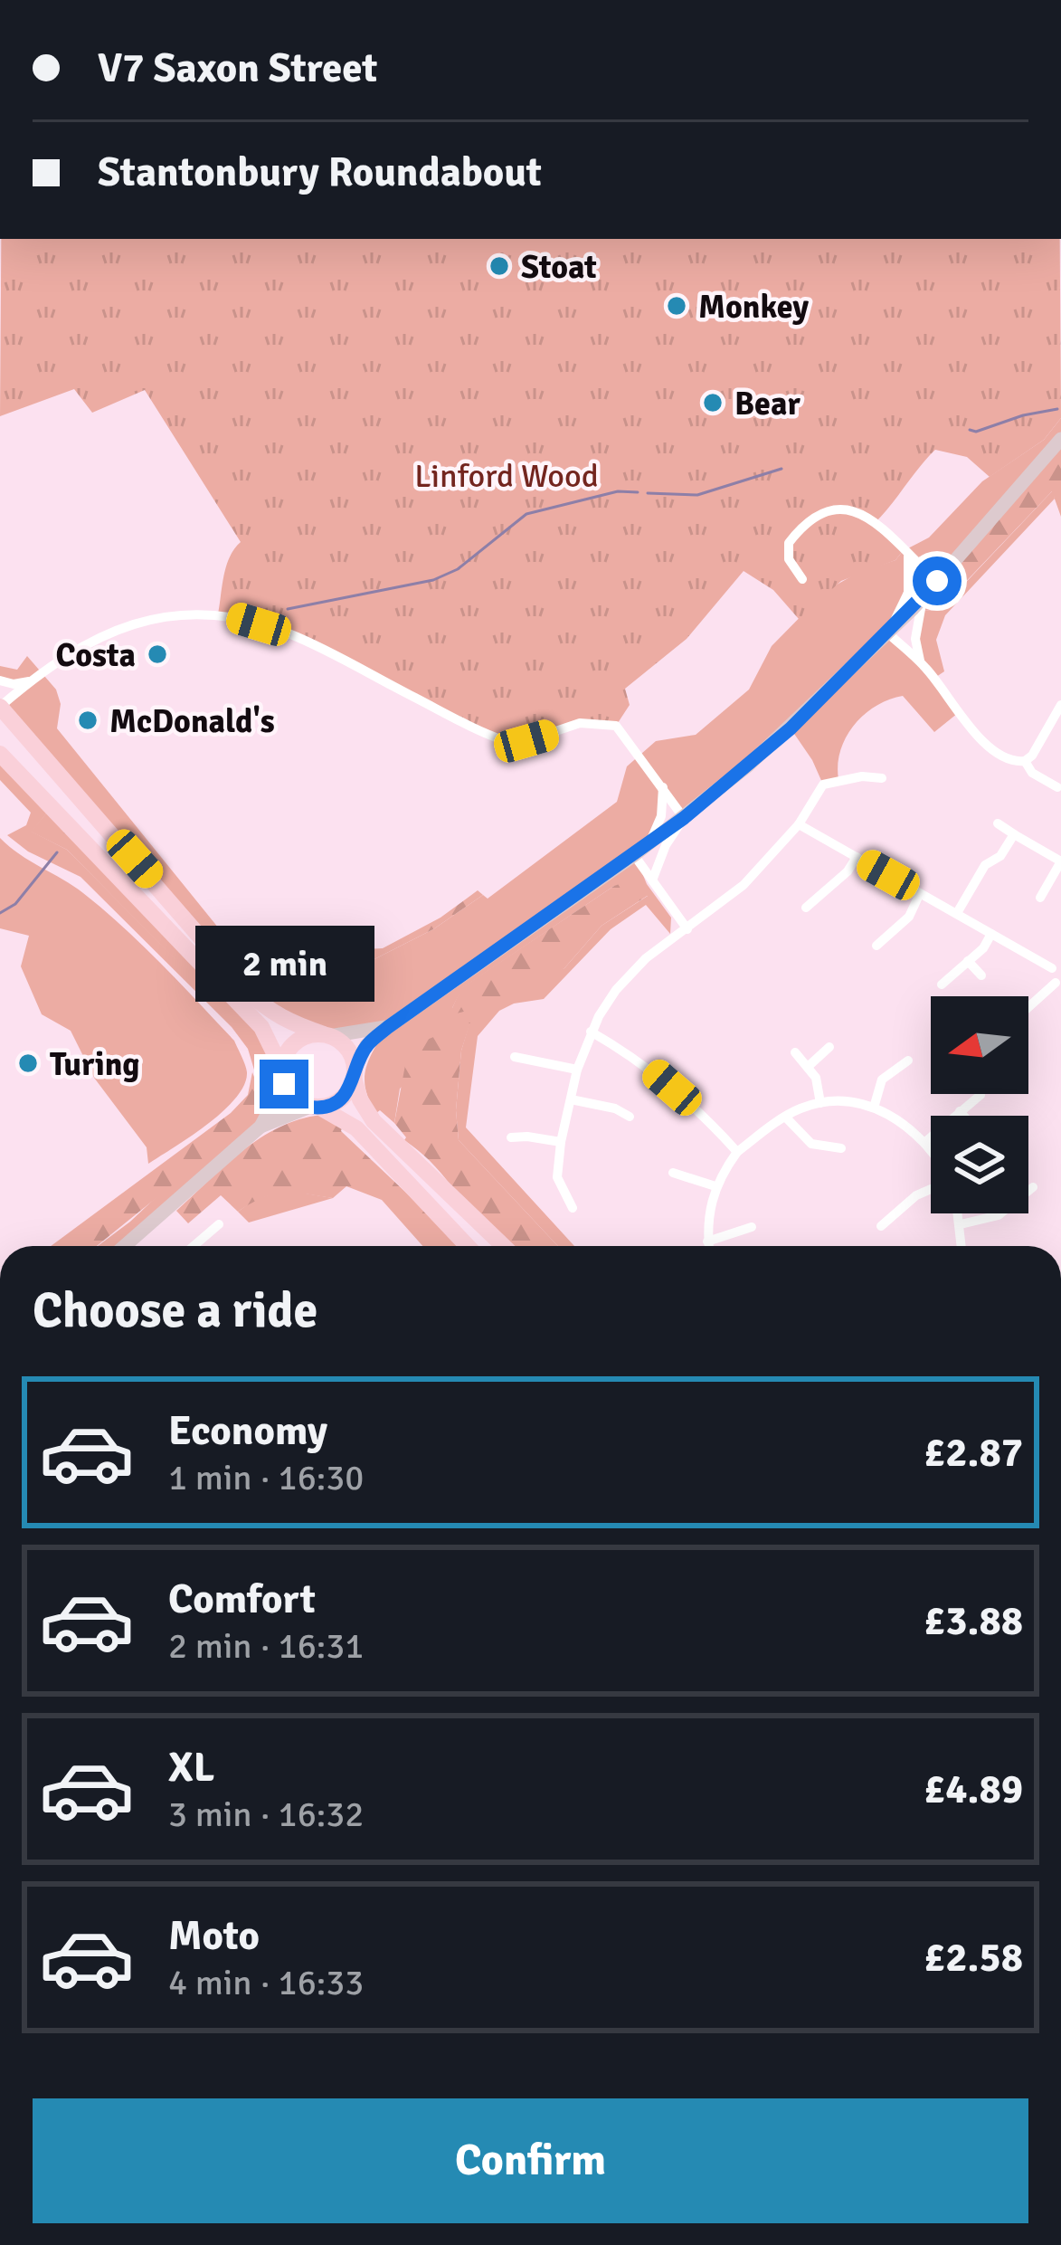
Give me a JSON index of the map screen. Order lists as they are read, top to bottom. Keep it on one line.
{"parks":["Linford Wood"],"places":["Stoat","Monkey","Bear","Costa","McDonald's","Turing"],"north":"left","page":{"banner":["V7 Saxon Street","Stantonbury Roundabout"],"bubble":"2 min","heading":"Choose a ride","list":[{"name":"Economy","note":"1 min · 16:30","value":"£2.87"},{"name":"Comfort","note":"2 min · 16:31","value":"£3.88"},{"name":"XL","note":"3 min · 16:32","value":"£4.89"},{"name":"Moto","note":"4 min · 16:33","value":"£2.58"}],"buttons":"Confirm"}}
